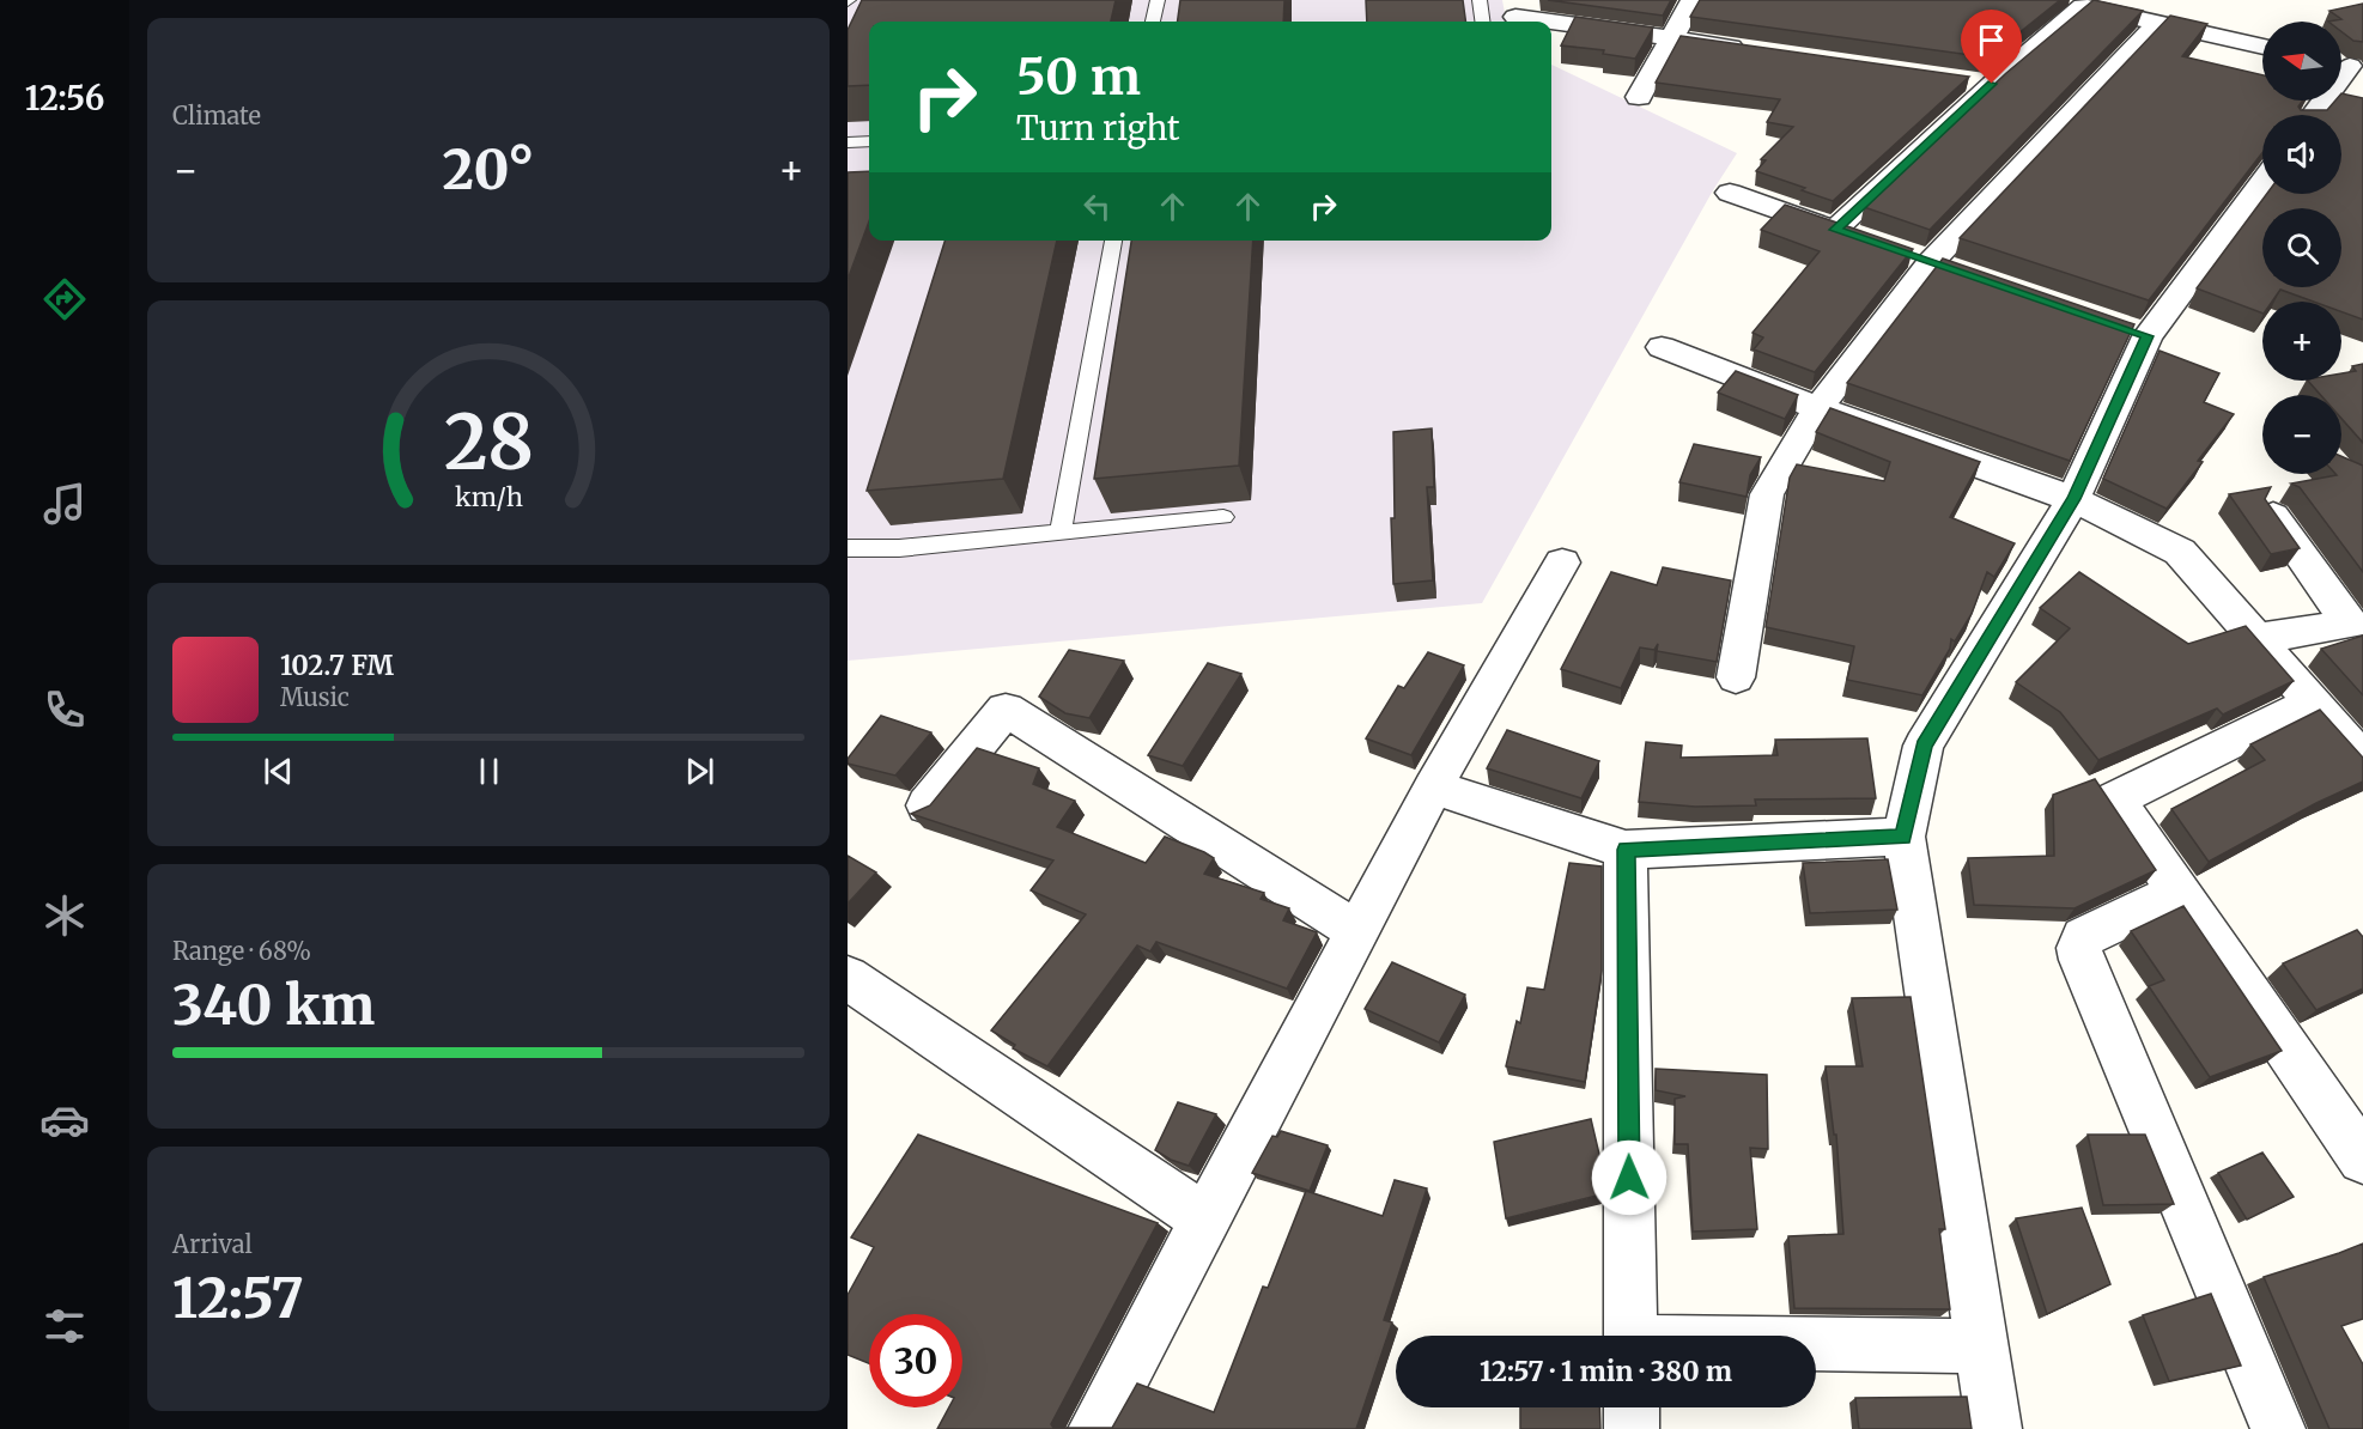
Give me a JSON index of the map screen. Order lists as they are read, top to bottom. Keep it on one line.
{"north":"left","page":{"tabs":"12:56","tile":["Climate",["Range · 68%","340 km"],["Arrival","12:57"]],"map_buttons":["+","−"],"turn":["50 m","Turn right"],"heat":["−","20°","+"],"song":["102.7 FM","Music"],"limit":"30","trip":"12:57 · 1 min · 380 m","gauge":["28","km/h"]}}
